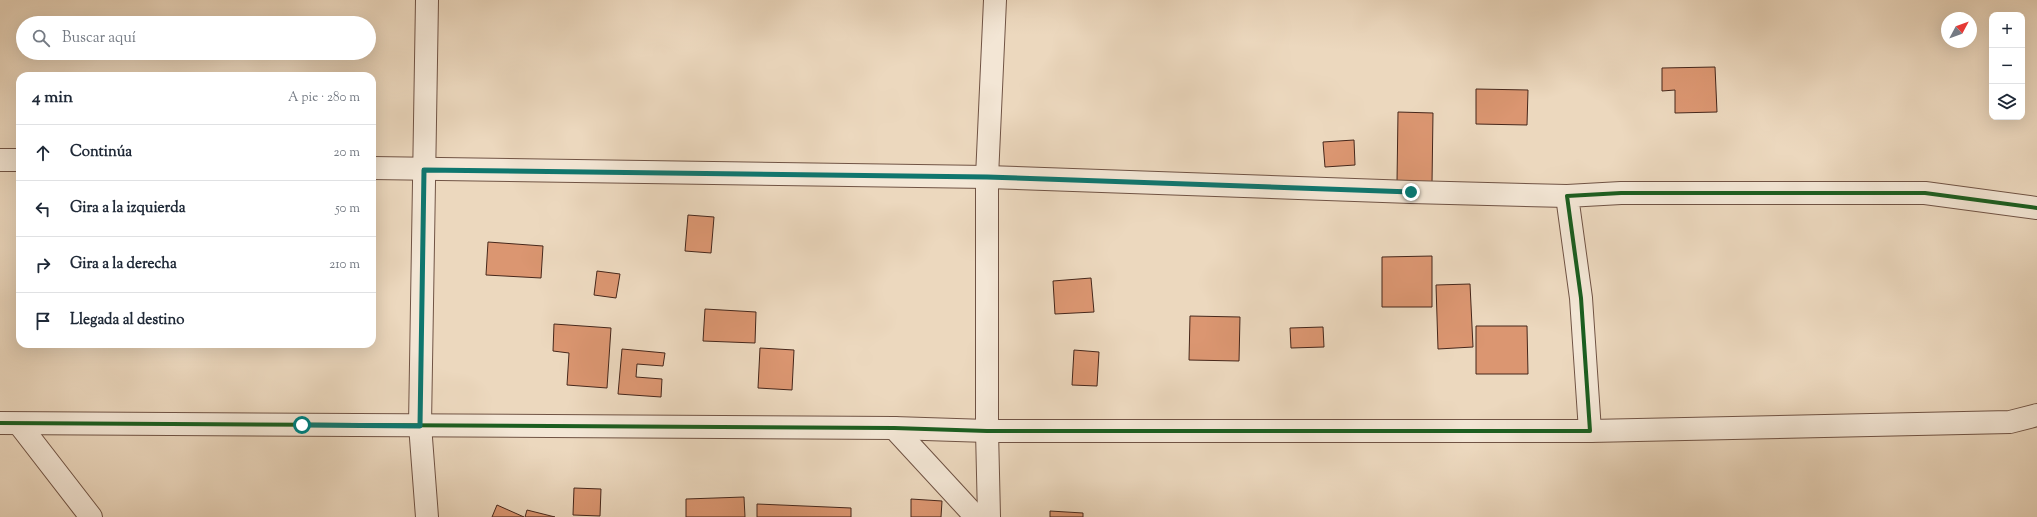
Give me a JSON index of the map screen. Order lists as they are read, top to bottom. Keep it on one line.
{"north":"top right","page":{"map_buttons":["+","−"],"search":"Buscar aquí","heading":["4 min","A pie · 280 m"],"list":[["Continúa","20 m"],["Gira a la izquierda","50 m"],["Gira a la derecha","210 m"],"Llegada al destino"]}}
